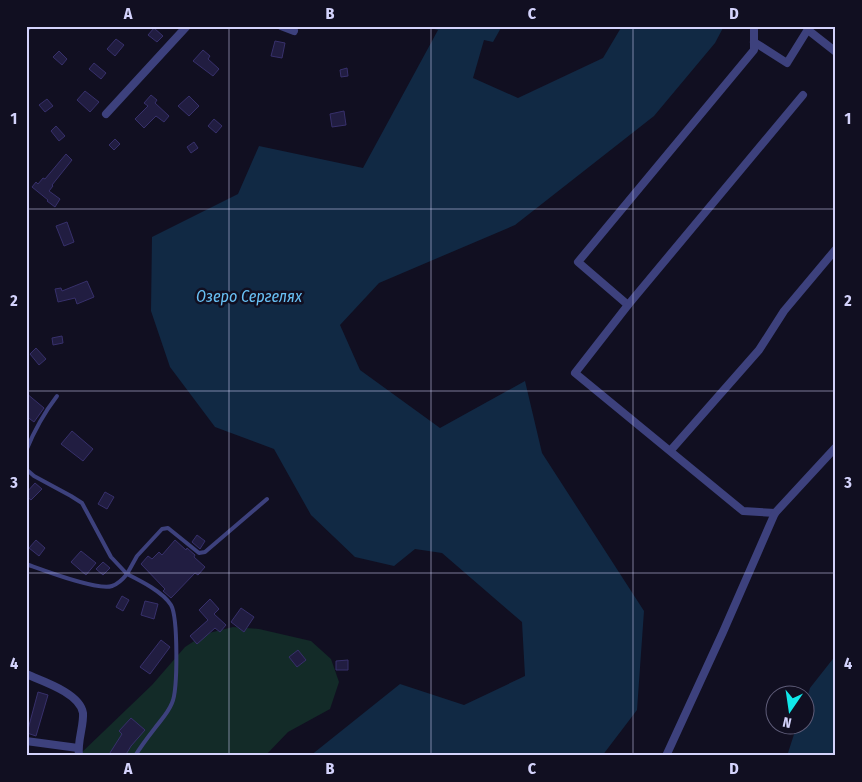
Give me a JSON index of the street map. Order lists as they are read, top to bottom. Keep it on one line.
{"water":["Озеро Сергелях"],"north":"bottom","grid":{"columns":["A","B","C","D"],"rows":["1","2","3","4"]}}
